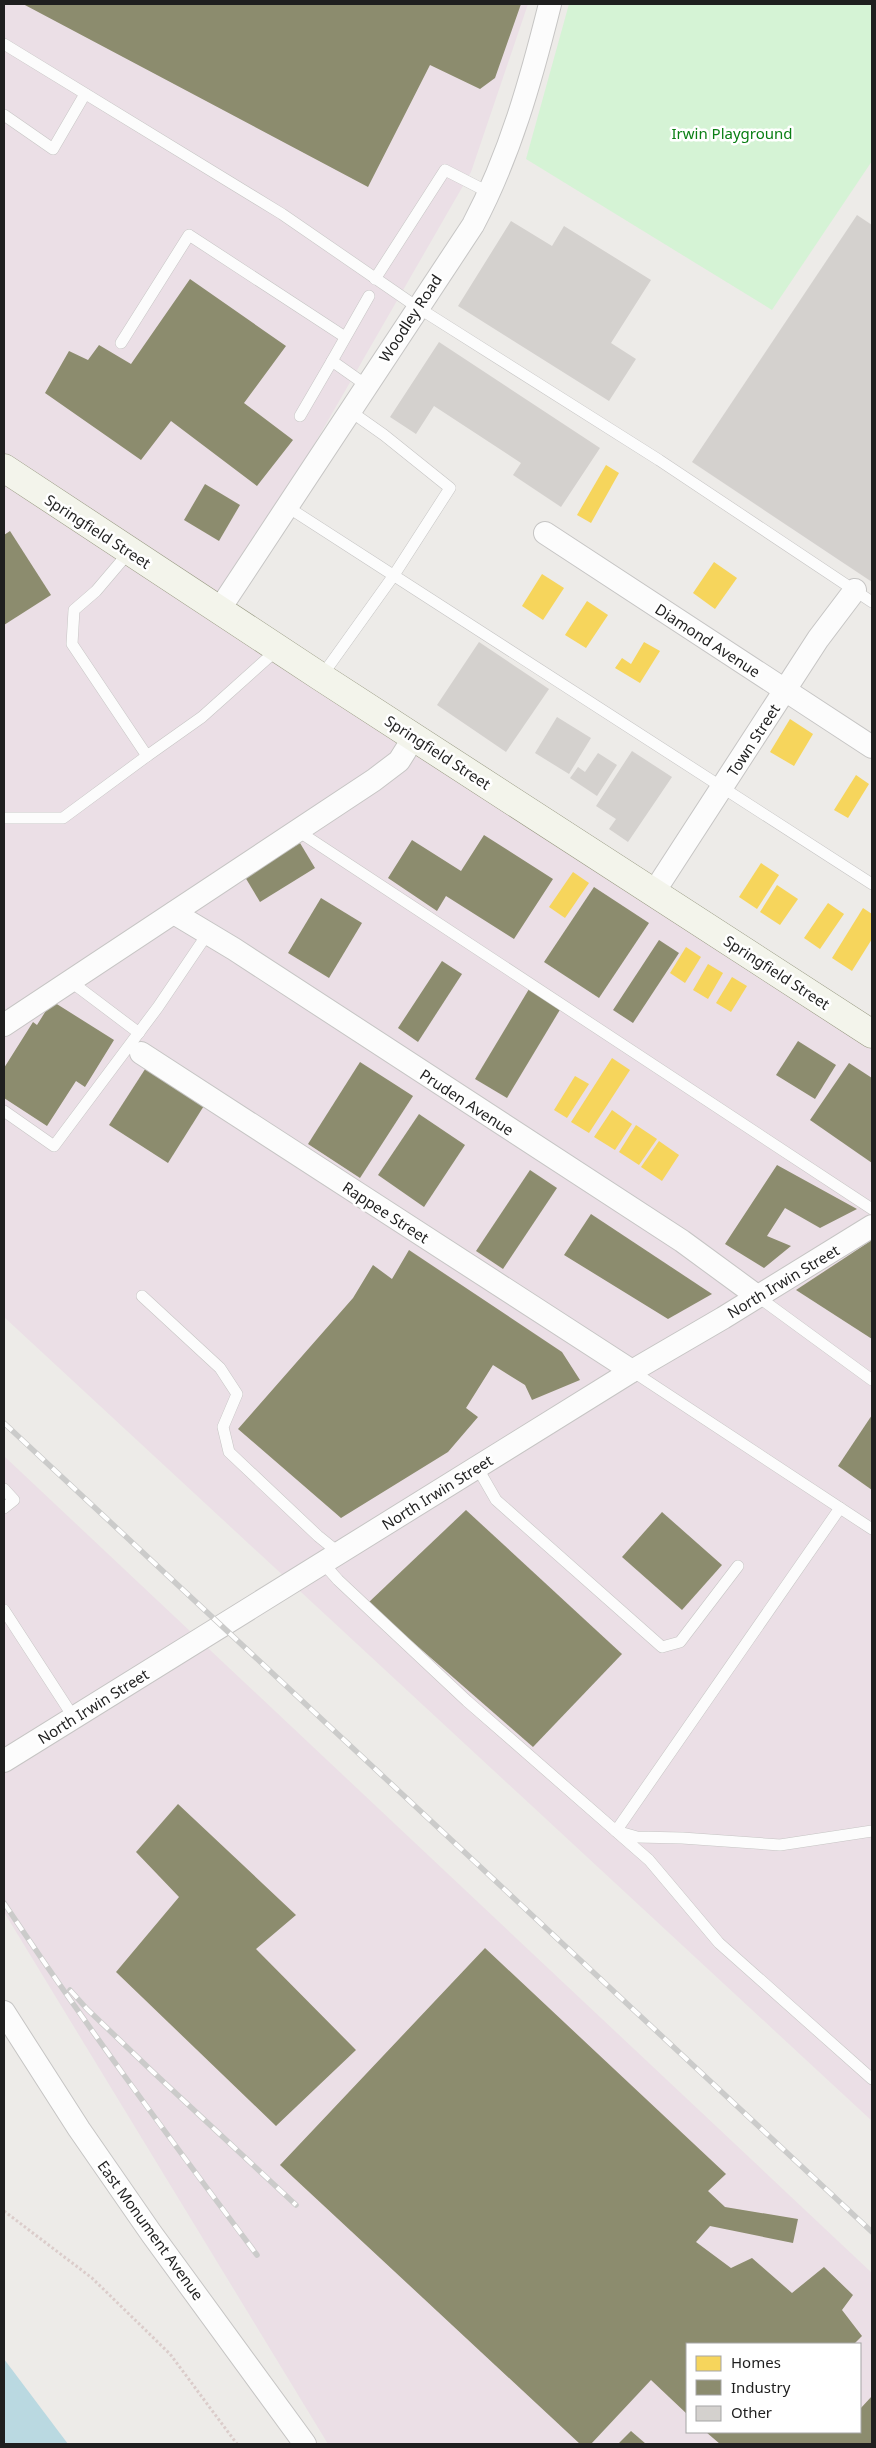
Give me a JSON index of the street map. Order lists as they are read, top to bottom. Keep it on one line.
{"streets":{"main road":["Springfield Street"],"street":["Woodley Road","Diamond Avenue","Town Street","Pruden Avenue","Rappee Street","North Irwin Street","East Monument Avenue"]},"crossings":[["Woodley Road","Springfield Street"],["Springfield Street","Town Street"],["Diamond Avenue","Town Street"],["Pruden Avenue","North Irwin Street"],["Rappee Street","North Irwin Street"]],"parks":["Irwin Playground"],"legend":["Homes","Industry","Other"]}
